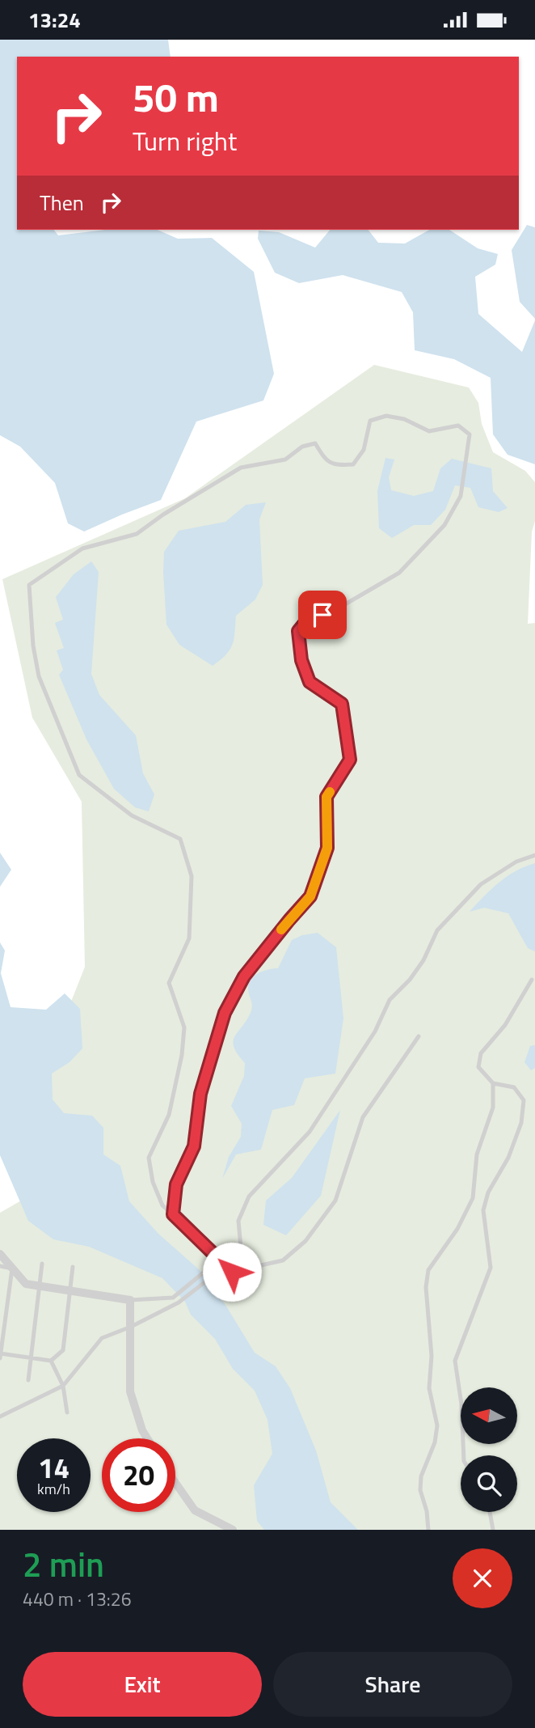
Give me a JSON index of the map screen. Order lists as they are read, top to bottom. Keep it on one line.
{"north":"left","page":{"status":"13:24","turn":["50 m","Turn right"],"then":"Then","speed":"14 km/h","limit":"20","heading":["2 min","440 m · 13:26"],"buttons":["Exit","Share"]}}
